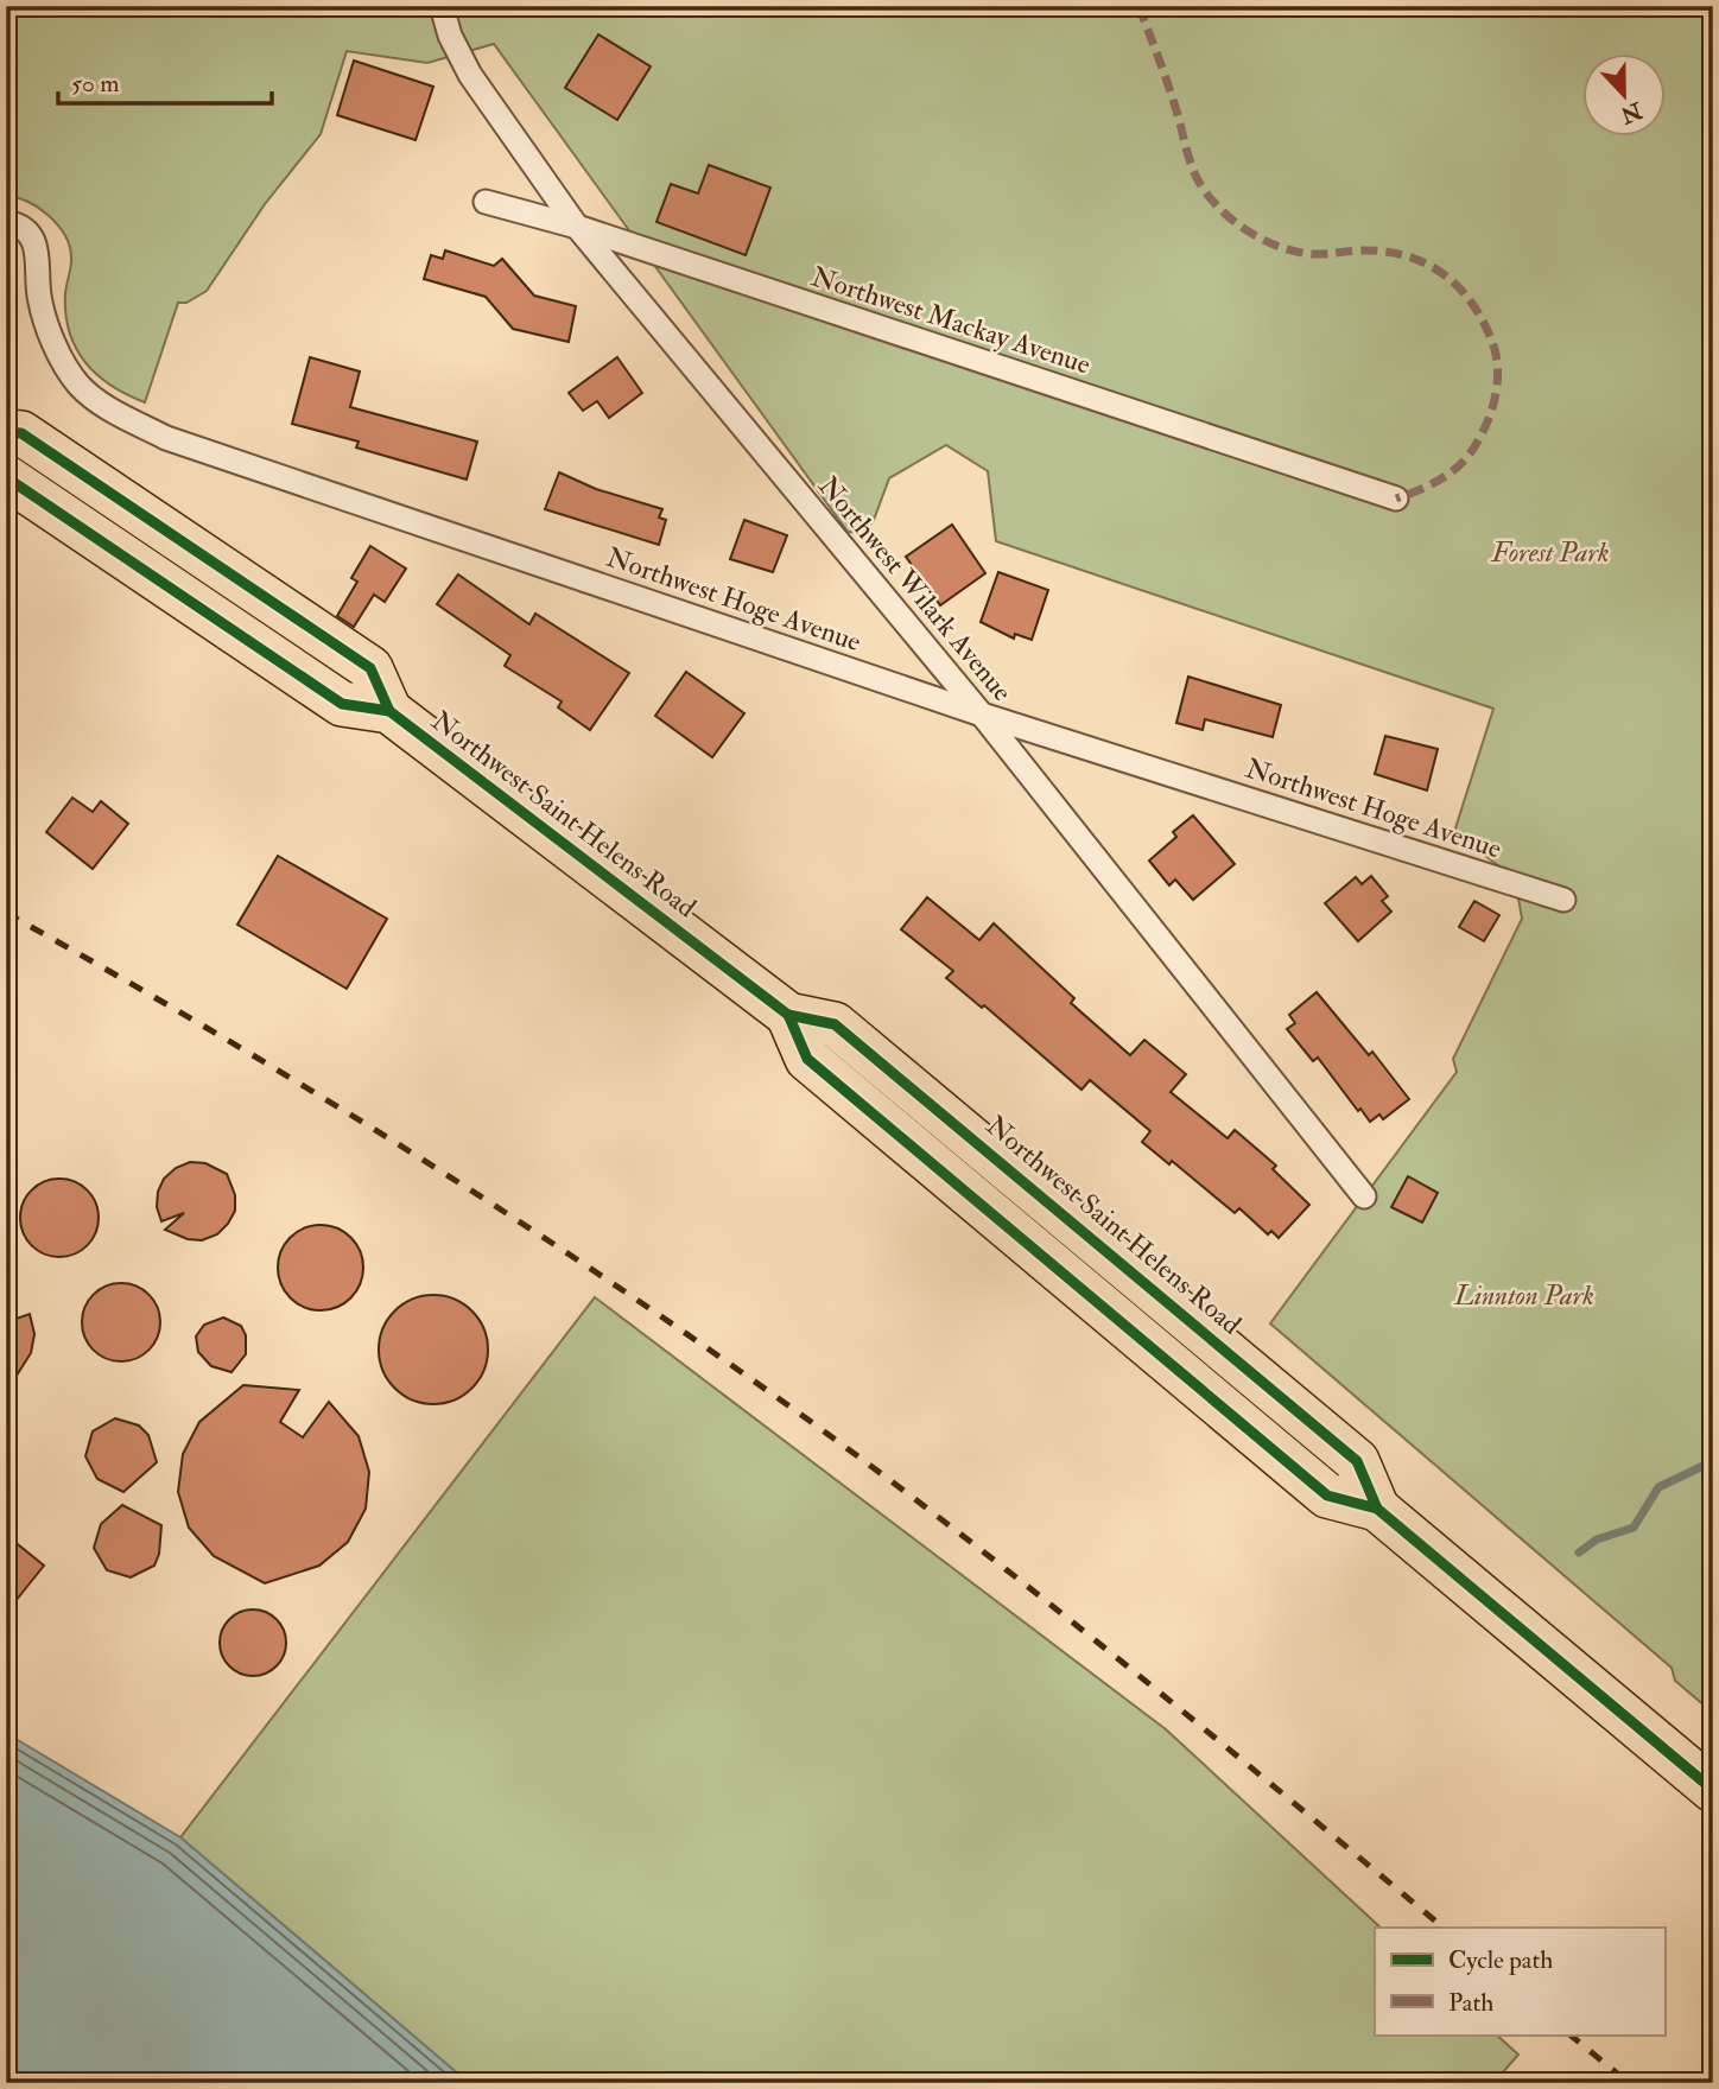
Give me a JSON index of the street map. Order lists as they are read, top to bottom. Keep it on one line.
{"streets":{"highway":["Northwest Saint Helens Road"],"street":["Northwest Mackay Avenue","Northwest Wilark Avenue","Northwest Hoge Avenue"]},"crossings":[["Northwest Mackay Avenue","Northwest Wilark Avenue"],["Northwest Wilark Avenue","Northwest Hoge Avenue"]],"parks":["Forest Park","Linnton Park"],"legend":["Cycle path","Path"],"scale_bar":"50 m","north":"bottom"}
